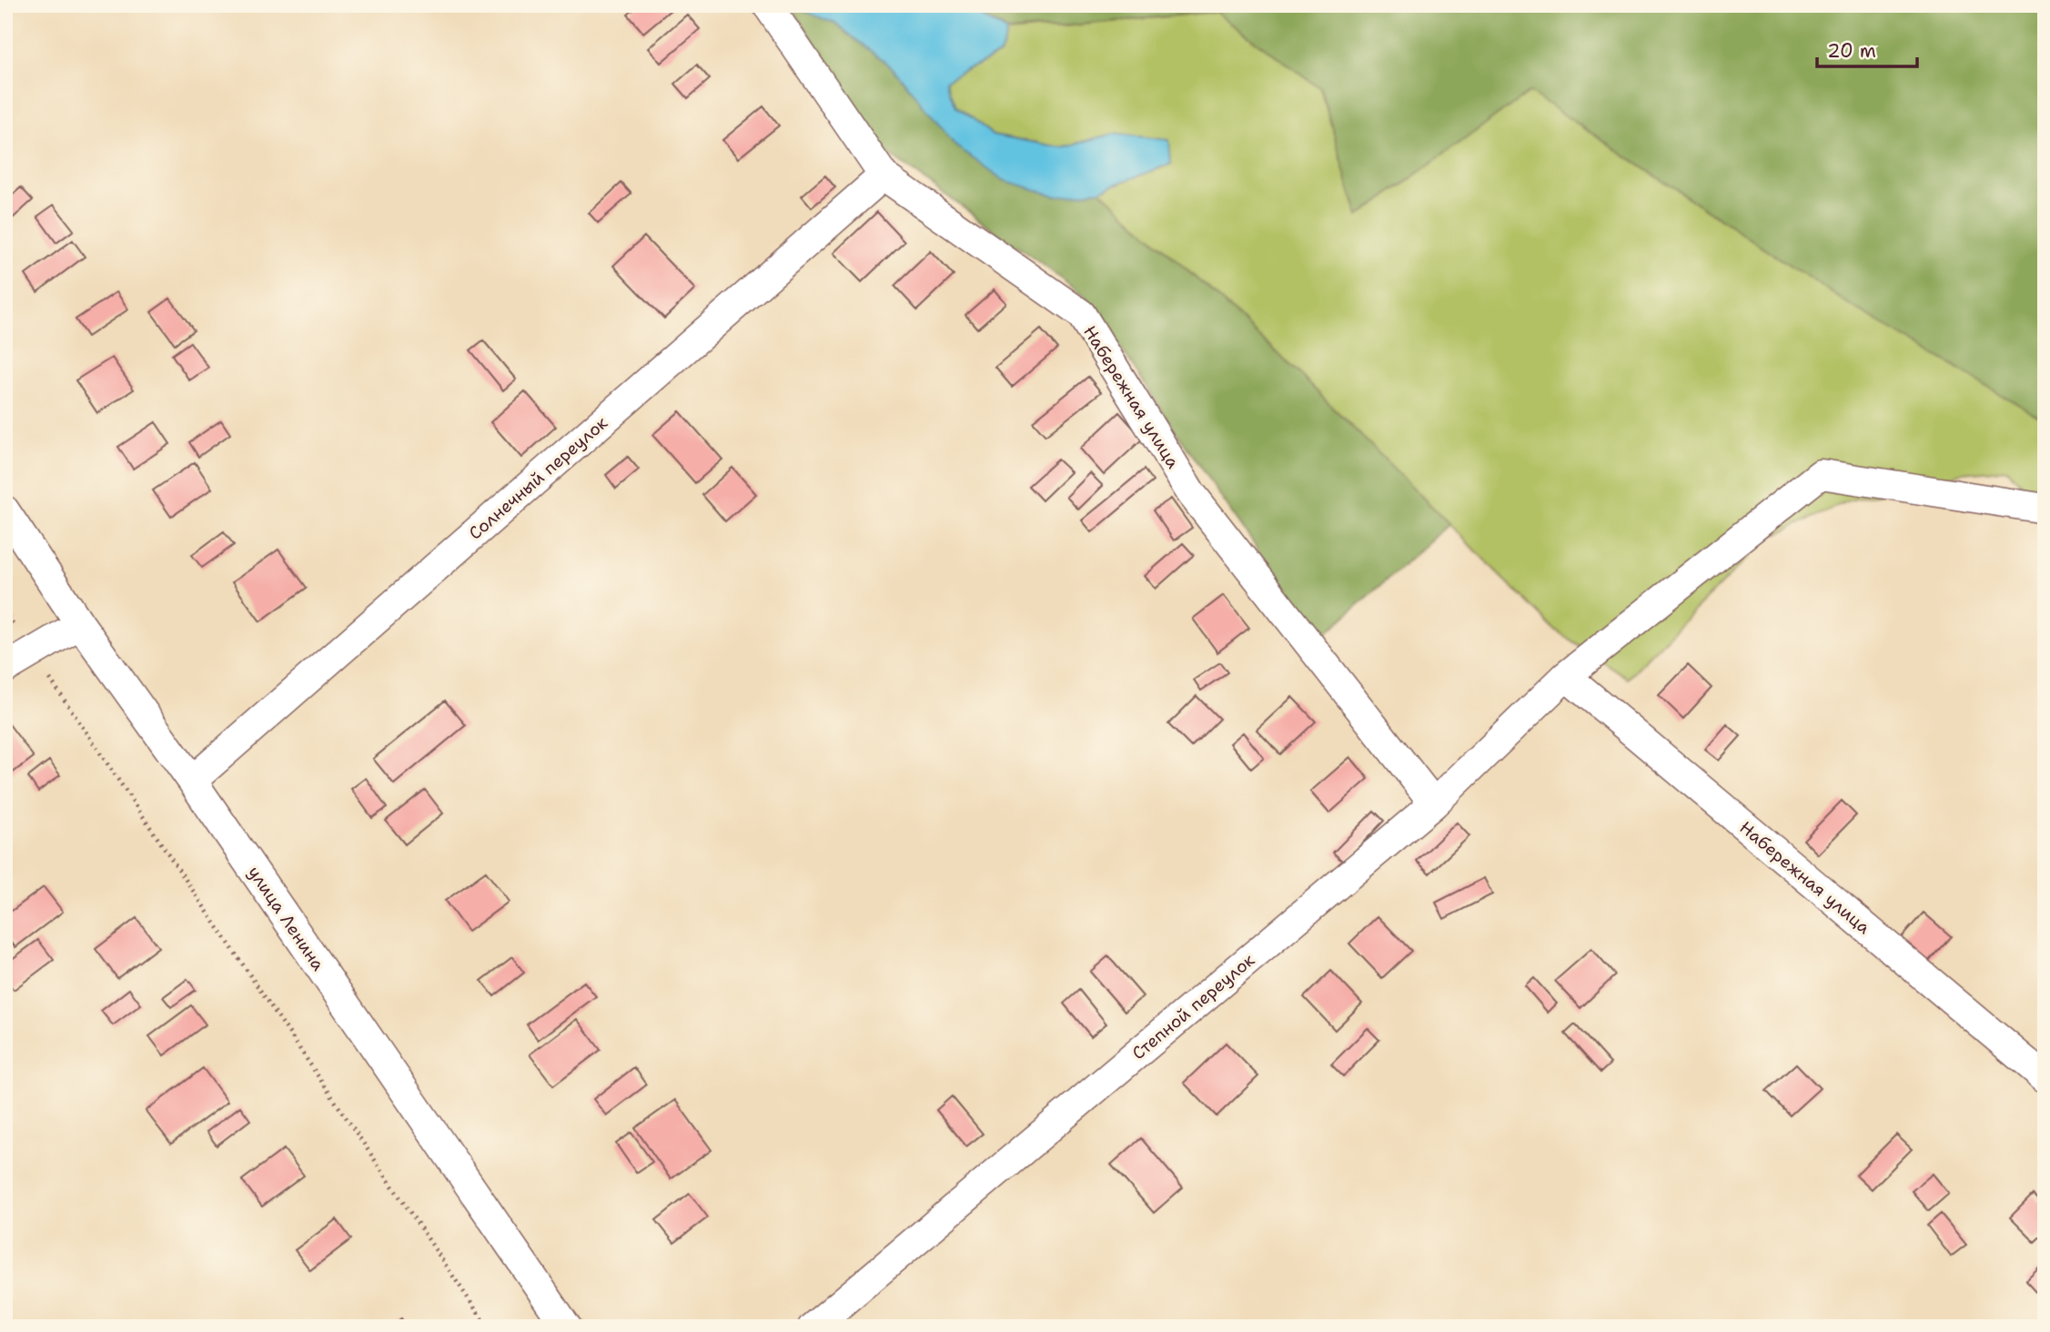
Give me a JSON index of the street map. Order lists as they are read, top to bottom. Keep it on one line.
{"streets":{"street":["Набережная улица","Солнечный переулок","улица Ленина","Степной переулок"]},"crossings":[["Набережная улица","Солнечный переулок"],["Набережная улица","Степной переулок"],["Солнечный переулок","улица Ленина"]],"scale_bar":"20 m"}
